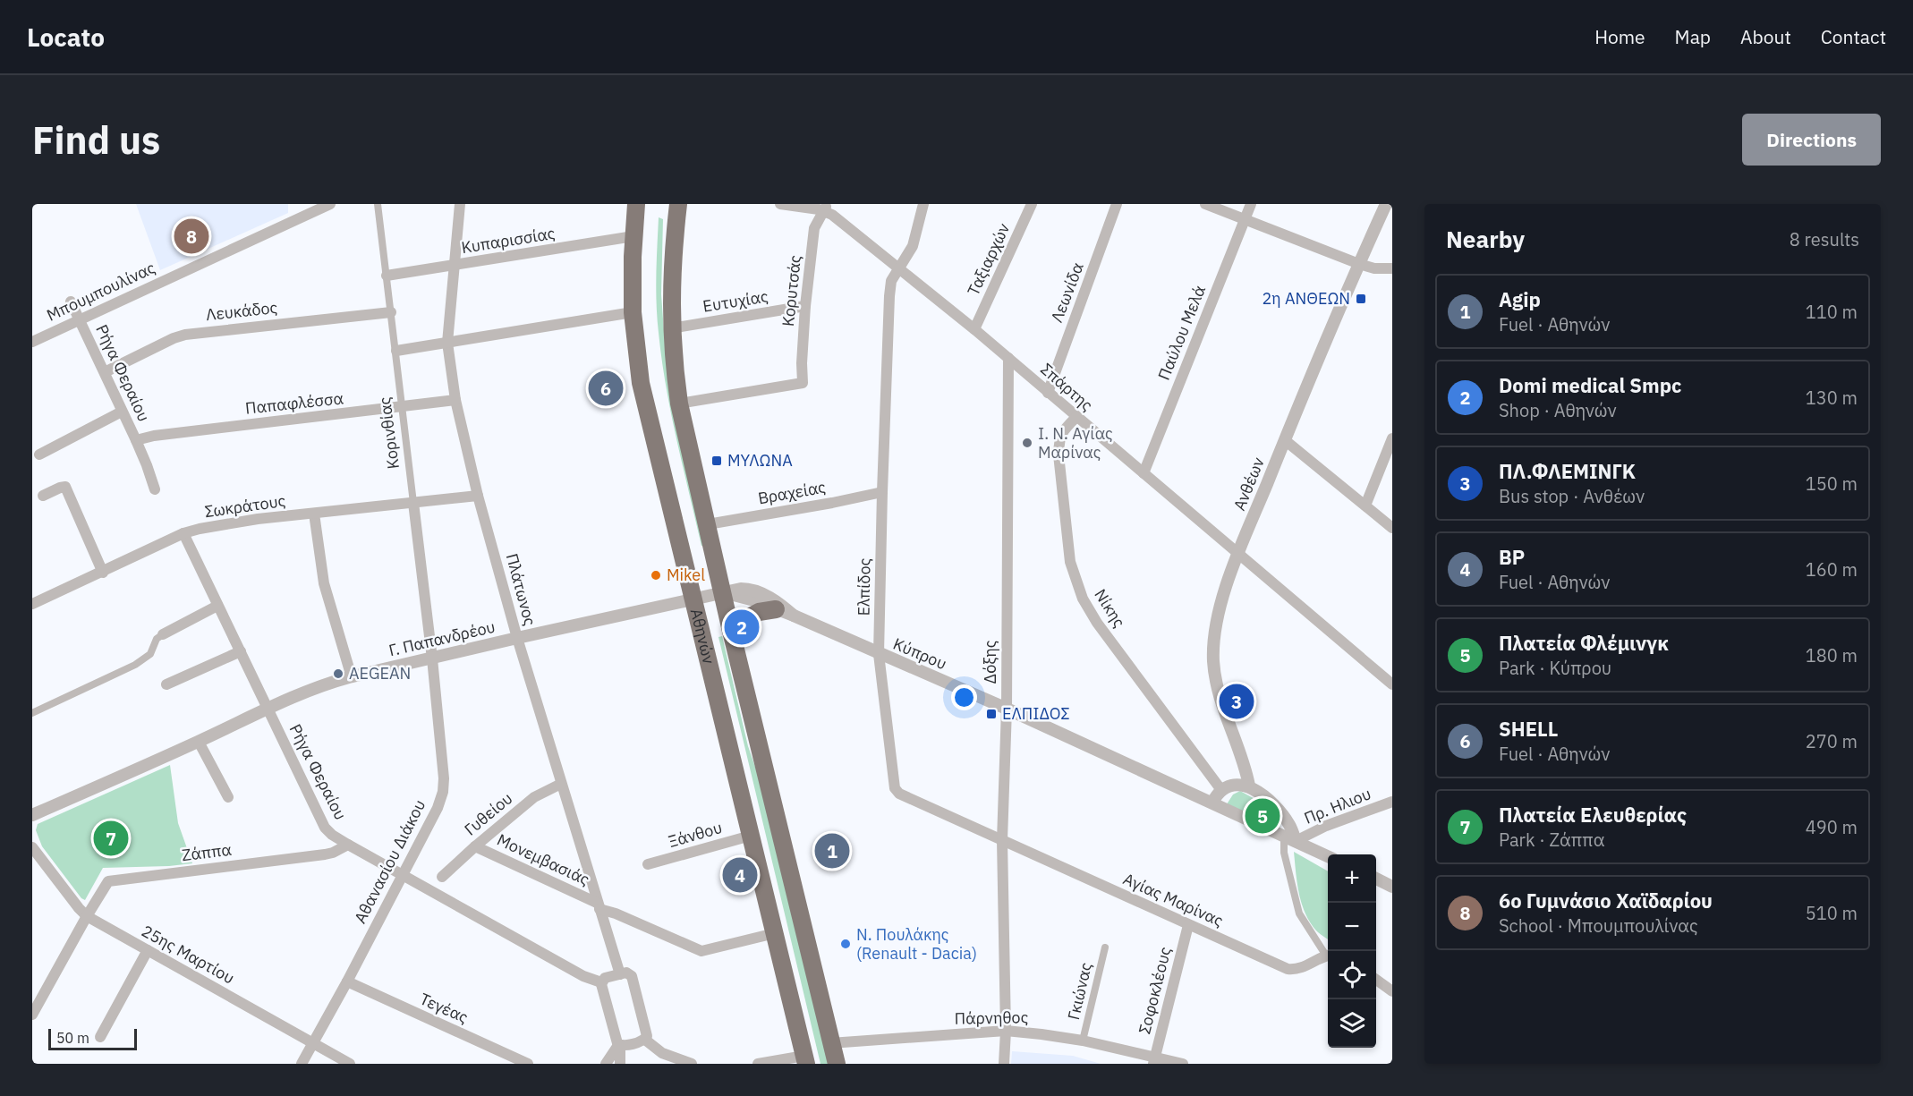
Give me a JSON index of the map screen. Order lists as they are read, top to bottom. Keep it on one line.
{"streets":{"highway":["Αθηνών"],"street":["Κυπαρισσίας","Ταξιαρχών","Κορυτσάς","Μπουμπουλίνας","Λεωνίδα","Ευτυχίας","Λευκάδος","Παύλου Μελά","Ρήγα Φεραίου","Σπάρτης","Παπαφλέσσα","Κορινθίας","Ανθέων","Βραχείας","Σωκράτους","Ελπίδος","Πλάτωνος","Νίκης","Γ. Παπανδρέου","Κύπρου","Δόξης","Πρ. Ηλιου","Γυθείου","Ξάνθου","Ζάππα","Μονεμβασιάς","Αθανασίου Διάκου","Αγίας Μαρίνας","25ης Μαρτίου","Σοφοκλέους","Γκιώνας","Τεγέας","Πάρνηθος"]},"crossings":[["Κυπαρισσίας","Κορινθίας"],["Κυπαρισσίας","Πλάτωνος"],["Κυπαρισσίας","Αθηνών"],["Ταξιαρχών","Σπάρτης"],["Κορυτσάς","Ευτυχίας"],["Κορυτσάς","Σπάρτης"],["Κορυτσάς","Αθηνών"],["Μπουμπουλίνας","Ρήγα Φεραίου"],["Λεωνίδα","Σπάρτης"],["Ευτυχίας","Αθηνών"],["Λευκάδος","Ρήγα Φεραίου"],["Λευκάδος","Κορινθίας"],["Παύλου Μελά","Σπάρτης"],["Ρήγα Φεραίου","Παπαφλέσσα"],["Ρήγα Φεραίου","Σωκράτους"],["Ρήγα Φεραίου","Γ. Παπανδρέου"],["Ρήγα Φεραίου","Ζάππα"],["Ρήγα Φεραίου","Αθανασίου Διάκου"],["Σπάρτης","Ανθέων"],["Σπάρτης","Ελπίδος"],["Σπάρτης","Νίκης"],["Σπάρτης","Δόξης"],["Παπαφλέσσα","Κορινθίας"],["Παπαφλέσσα","Πλάτωνος"],["Κορινθίας","Σωκράτους"],["Κορινθίας","Γ. Παπανδρέου"],["Κορινθίας","Αθανασίου Διάκου"],["Βραχείας","Ελπίδος"],["Βραχείας","Αθηνών"],["Σωκράτους","Πλάτωνος"],["Ελπίδος","Κύπρου"],["Ελπίδος","Δόξης"],["Ελπίδος","Αγίας Μαρίνας"],["Πλάτωνος","Γ. Παπανδρέου"],["Πλάτωνος","Γυθείου"],["Πλάτωνος","Μονεμβασιάς"],["Αθηνών","Γ. Παπανδρέου"],["Αθηνών","Κύπρου"],["Αθηνών","Ξάνθου"],["Αθηνών","Μονεμβασιάς"],["Αθηνών","Πάρνηθος"],["Γ. Παπανδρέου","Κύπρου"],["Γ. Παπανδρέου","Αθανασίου Διάκου"],["Κύπρου","Δόξης"],["Κύπρου","Πρ. Ηλιου"],["Δόξης","Αγίας Μαρίνας"],["Δόξης","Πάρνηθος"],["Γυθείου","Μονεμβασιάς"],["Ζάππα","25ης Μαρτίου"],["Αθανασίου Διάκου","25ης Μαρτίου"],["Αθανασίου Διάκου","Τεγέας"],["Αγίας Μαρίνας","Σοφοκλέους"],["Σοφοκλέους","Πάρνηθος"],["Γκιώνας","Πάρνηθος"]],"places":{"transit":["2η ΑΝΘΕΩΝ","ΜΥΛΩΝΑ","ΕΛΠΙΔΟΣ"],"other":["Ι. Ν. Αγίας Μαρίνας","Mikel","AEGEAN","Ν. Πουλάκης (Renault - Dacia)"]},"scale_bar":"50 m","page":{"header":"Locato","nav":["Home","Map","About","Contact"],"buttons":"Directions","title":"Find us","heading":["Nearby","8 results"],"pins":["8","6","2","3","5","7","1","4"],"list":[{"mark":"1","name":"Agip","note":"Fuel · Αθηνών","value":"110 m"},{"mark":"2","name":"Domi medical Smpc","note":"Shop · Αθηνών","value":"130 m"},{"mark":"3","name":"ΠΛ.ΦΛΕΜΙΝΓΚ","note":"Bus stop · Ανθέων","value":"150 m"},{"mark":"4","name":"BP","note":"Fuel · Αθηνών","value":"160 m"},{"mark":"5","name":"Πλατεία Φλέμινγκ","note":"Park · Κύπρου","value":"180 m"},{"mark":"6","name":"SHELL","note":"Fuel · Αθηνών","value":"270 m"},{"mark":"7","name":"Πλατεία Ελευθερίας","note":"Park · Ζάππα","value":"490 m"},{"mark":"8","name":"6ο Γυμνάσιο Χαϊδαρίου","note":"School · Μπουμπουλίνας","value":"510 m"}],"map_buttons":["+","−"],"scale":"50 m"}}
